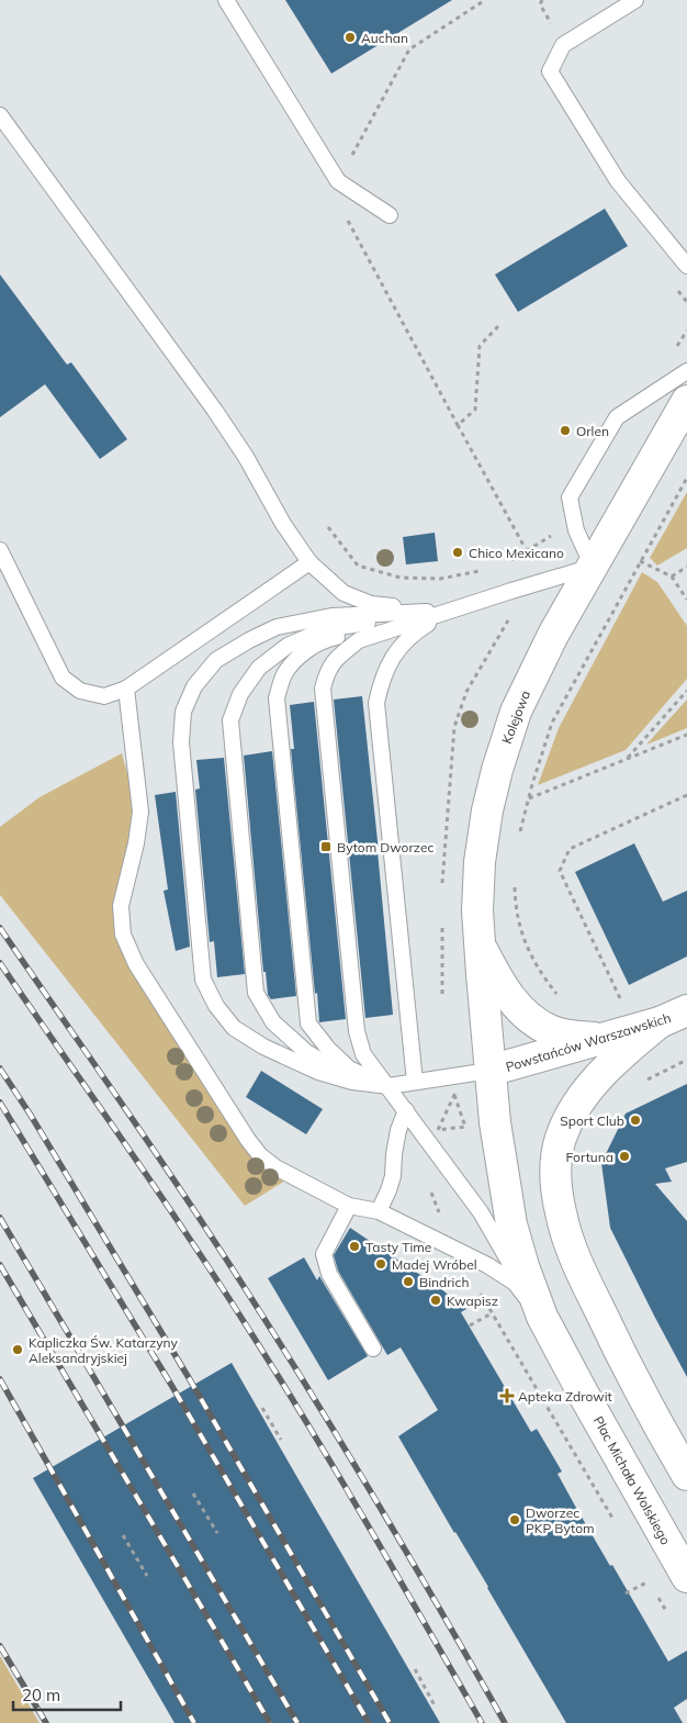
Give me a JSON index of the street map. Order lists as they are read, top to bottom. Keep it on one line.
{"streets":{"main road":["Kolejowa","Powstańców Warszawskich","Plac Michała Wolskiego"]},"crossings":[["Kolejowa","Powstańców Warszawskich"],["Kolejowa","Plac Michała Wolskiego"],["Powstańców Warszawskich","Plac Michała Wolskiego"]],"places":{"other":["Auchan","Orlen","Chico Mexicano","Sport Club","Fortuna","Tasty Time","Madej Wróbel","Bindrich","Kwapisz","Kapliczka Św. Katarzyny Aleksandryjskiej","Dworzec PKP Bytom"],"transit":["Bytom Dworzec"],"health":["Apteka Zdrowit"]},"scale_bar":"20 m"}
